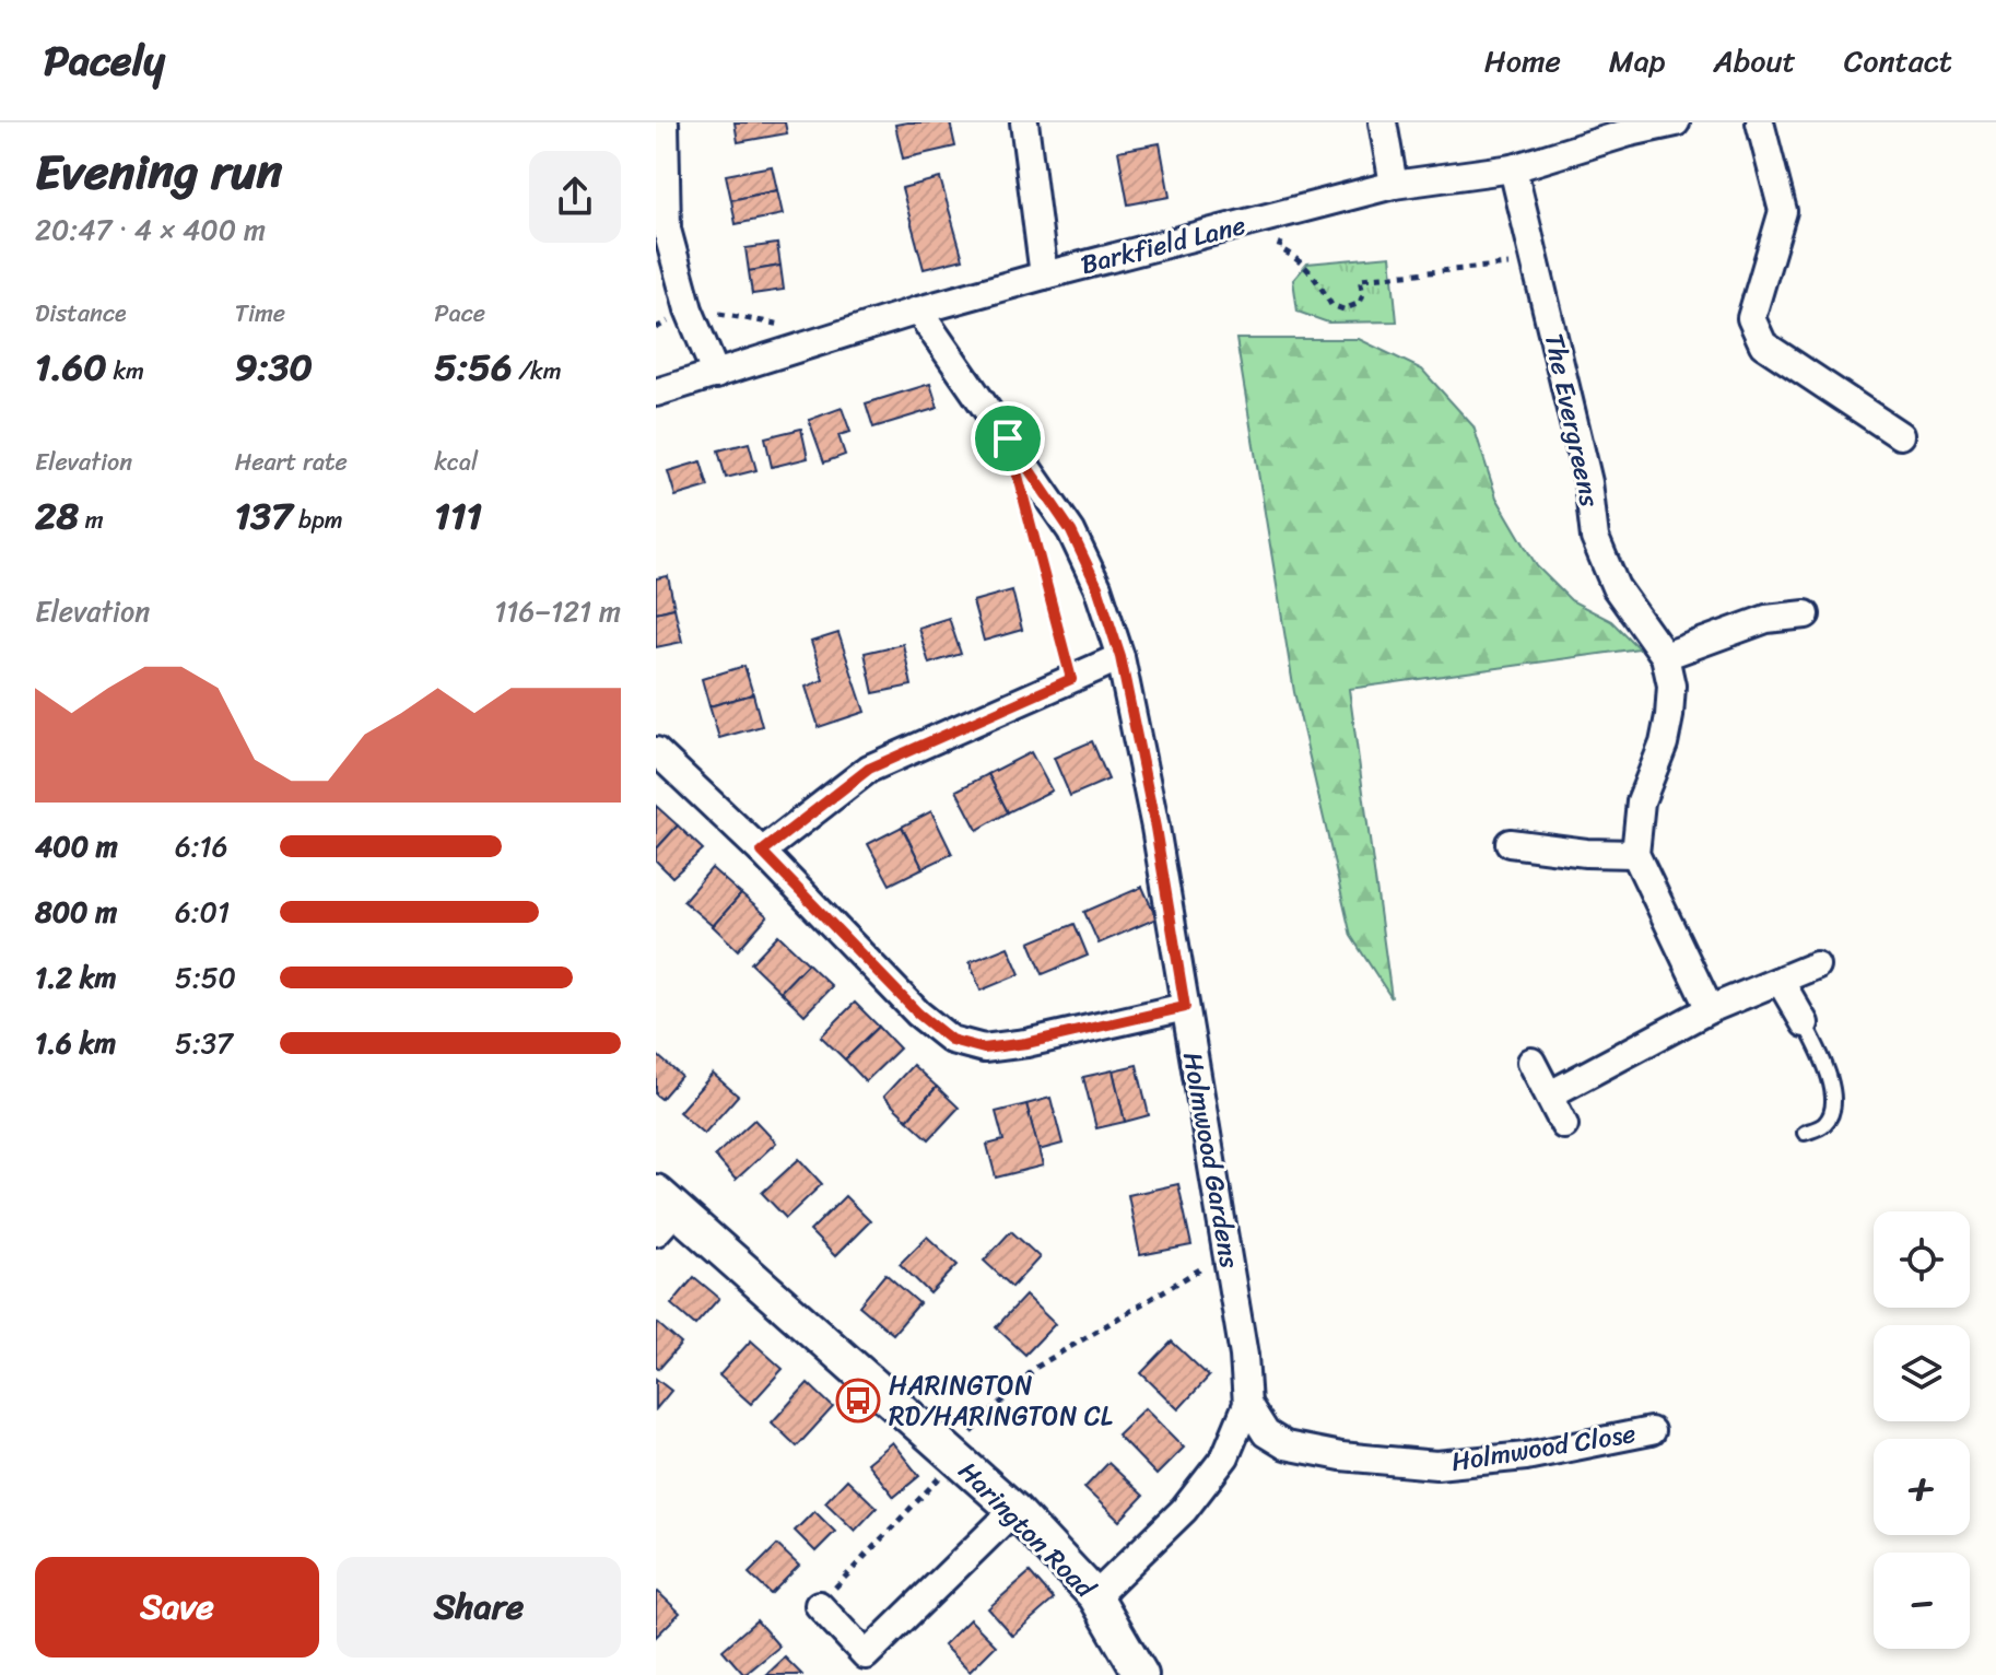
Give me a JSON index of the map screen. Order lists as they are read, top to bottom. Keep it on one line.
{"streets":{"street":["Barkfield Lane","The Evergreens","Holmwood Gardens","Holmwood Close","Harington Road"]},"crossings":[["Barkfield Lane","The Evergreens"],["Barkfield Lane","Holmwood Gardens"],["Holmwood Gardens","Holmwood Close"],["Holmwood Gardens","Harington Road"]],"places":{"bus stop":["HARINGTON RD/HARINGTON CL"]},"page":{"header":"Pacely","nav":["Home","Map","About","Contact"],"heading":["Evening run","20:47 · 4 × 400 m"],"stats":[["Distance","1.60 km"],["Time","9:30"],["Pace","5:56 /km"],["Elevation","28 m"],["Heart rate","137 bpm"],["kcal","111"]],"chart":["Elevation","116–121 m"],"list":[{"name":"400 m","note":"6:16"},{"name":"800 m","note":"6:01"},{"name":"1.2 km","note":"5:50"},{"name":"1.6 km","note":"5:37"}],"map_buttons":["+","−"],"buttons":["Save","Share"]}}
